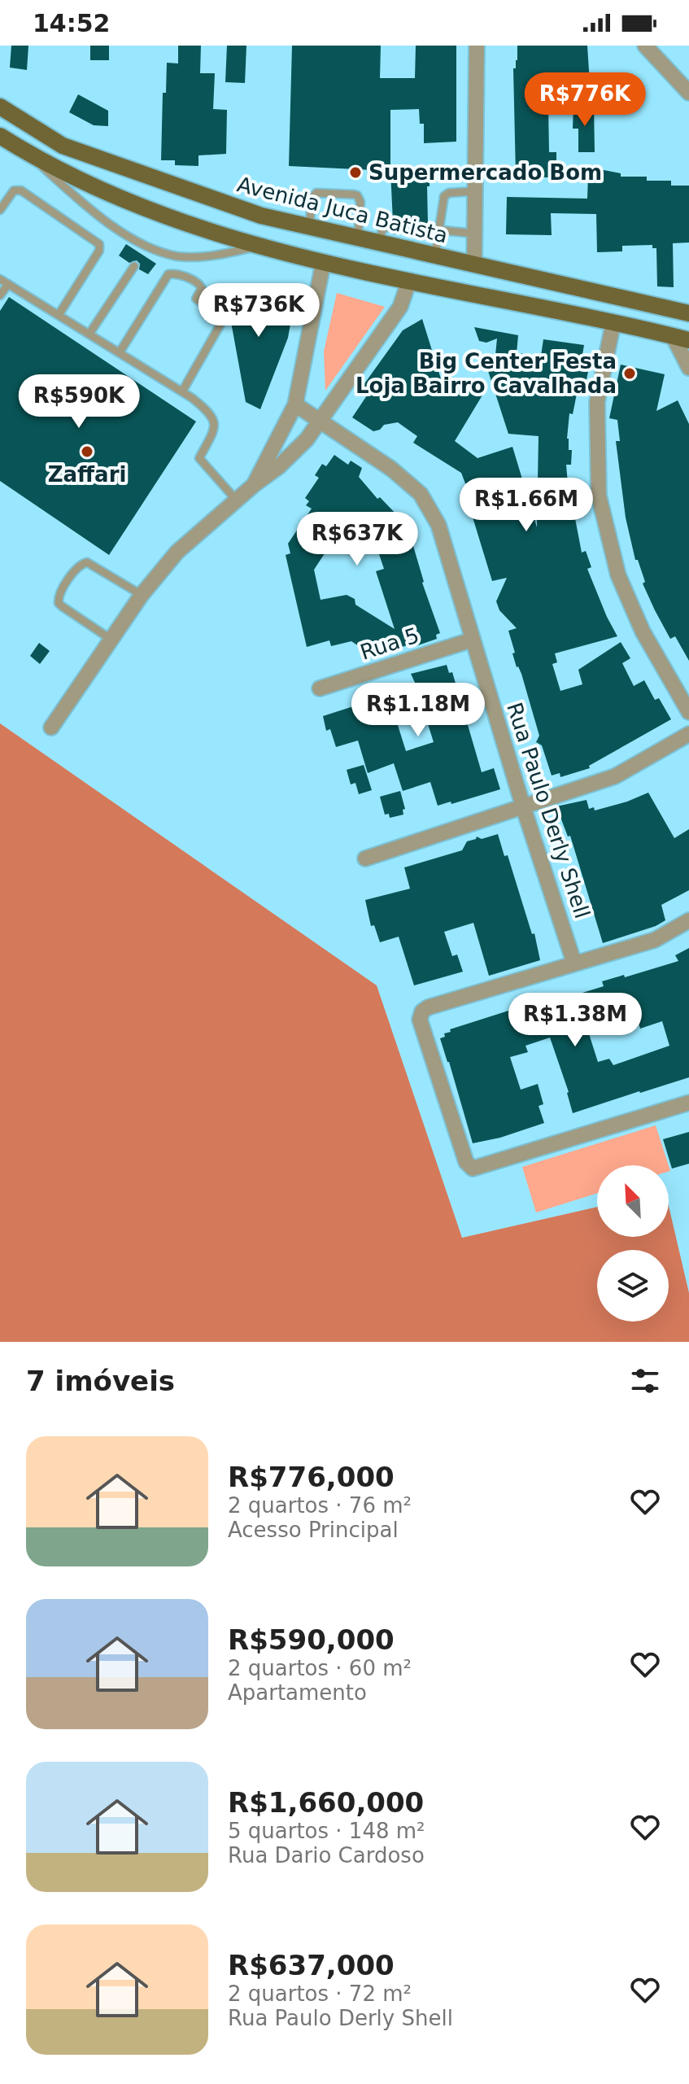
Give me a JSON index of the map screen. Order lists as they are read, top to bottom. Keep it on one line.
{"streets":{"main road":["Avenida Juca Batista"],"street":["Rua 5","Rua Paulo Derly Shell"]},"crossings":[["Rua 5","Rua Paulo Derly Shell"]],"places":["Supermercado Bom","Big Center Festa Loja Bairro Cavalhada","Zaffari"],"north":"top left","page":{"status":"14:52","price":["R$776K","R$736K","R$590K","R$1.66M","R$637K","R$1.18M","R$1.38M"],"heading":"7 imóveis","list":[{"name":"R$776,000","note":"2 quartos · 76 m² · Acesso Principal"},{"name":"R$590,000","note":"2 quartos · 60 m² · Apartamento"},{"name":"R$1,660,000","note":"5 quartos · 148 m² · Rua Dario Cardoso"},{"name":"R$637,000","note":"2 quartos · 72 m² · Rua Paulo Derly Shell"}]}}
